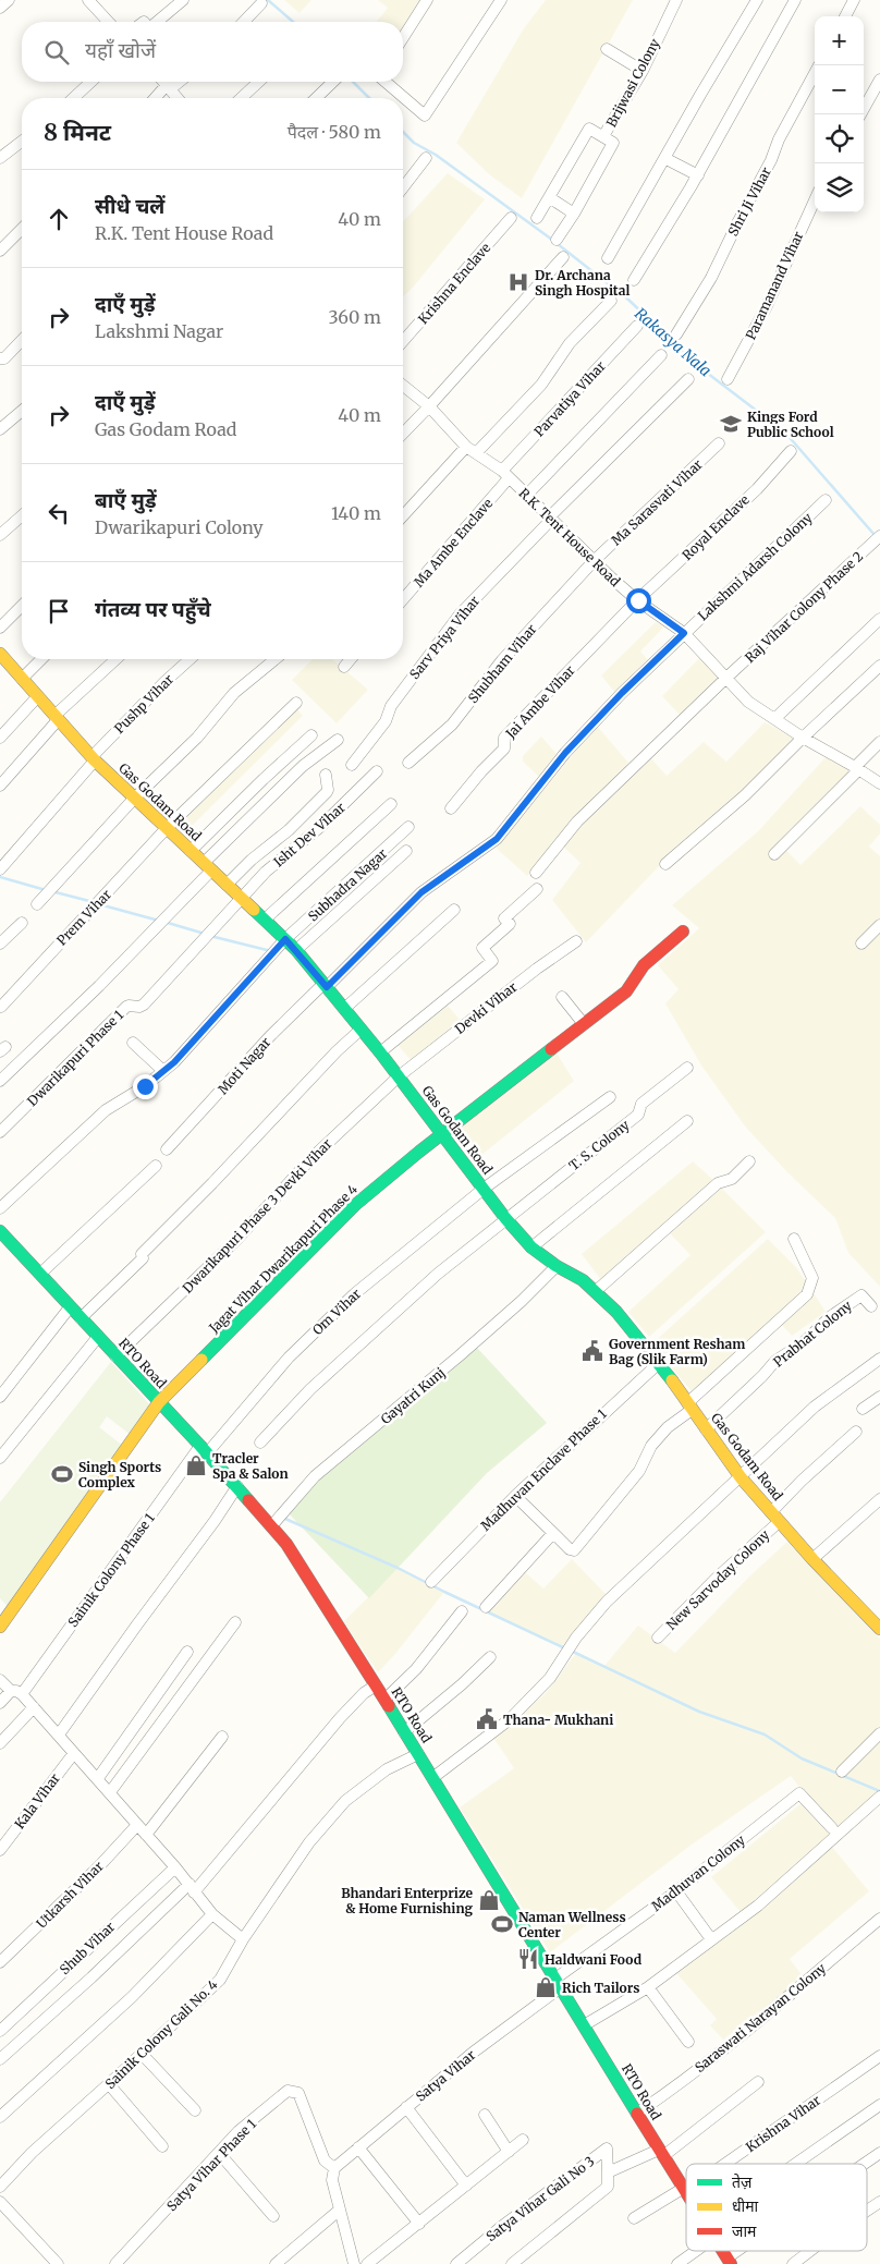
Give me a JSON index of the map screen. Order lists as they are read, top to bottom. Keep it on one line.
{"streets":{"street":["Brijwasi Colony","Shri Ji Vihar","Krishna Enclave","Paramanand Vihar","Parvatiya Vihar","Ma Sarasvati Vihar","Royal Enclave","R.K. Tent House Road","Ma Ambe Enclave","Lakshmi Adarsh Colony","Raj Vihar Colony Phase 2","Sarv Priya Vihar","Shubham Vihar","Jai Ambe Vihar","Pushp Vihar","Gas Godam Road","Isht Dev Vihar","Subhadra Nagar","Prem Vihar","Devki Vihar","Dwarikapuri Phase 1","Moti Nagar","T. S. Colony","Dwarikapuri Phase 3 Devki Vihar","Jagat Vihar Dwarikapuri Phase 4","Om Vihar","Prabhat Colony","RTO Road","Gayatri Kunj","Madhuvan Enclave Phase 1","Sainik Colony Phase 1","New Sarvoday Colony","Kala Vihar","Madhuvan Colony","Utkarsh Vihar","Shub Vihar","Saraswati Narayan Colony","Sainik Colony Gali No. 4","Satya Vihar","Krishna Vihar","Satya Vihar Phase 1","Satya Vihar Gali No 3"]},"crossings":[["Parvatiya Vihar","R.K. Tent House Road"],["Parvatiya Vihar","Ma Ambe Enclave"],["Ma Sarasvati Vihar","R.K. Tent House Road"],["Ma Sarasvati Vihar","Shubham Vihar"],["Royal Enclave","R.K. Tent House Road"],["Royal Enclave","Jai Ambe Vihar"],["R.K. Tent House Road","Ma Ambe Enclave"],["R.K. Tent House Road","Lakshmi Adarsh Colony"],["R.K. Tent House Road","Raj Vihar Colony Phase 2"],["R.K. Tent House Road","Sarv Priya Vihar"],["R.K. Tent House Road","Shubham Vihar"],["R.K. Tent House Road","Jai Ambe Vihar"],["Lakshmi Adarsh Colony","Gas Godam Road"],["Lakshmi Adarsh Colony","Moti Nagar"],["Pushp Vihar","Gas Godam Road"],["Gas Godam Road","Isht Dev Vihar"],["Gas Godam Road","Subhadra Nagar"],["Gas Godam Road","Prem Vihar"],["Gas Godam Road","Devki Vihar"],["Gas Godam Road","Dwarikapuri Phase 1"],["Gas Godam Road","Moti Nagar"],["Gas Godam Road","T. S. Colony"],["Gas Godam Road","Dwarikapuri Phase 3 Devki Vihar"],["Gas Godam Road","Jagat Vihar Dwarikapuri Phase 4"],["Gas Godam Road","Om Vihar"],["Gas Godam Road","Prabhat Colony"],["Gas Godam Road","Gayatri Kunj"],["Gas Godam Road","Madhuvan Enclave Phase 1"],["Gas Godam Road","New Sarvoday Colony"],["Isht Dev Vihar","Dwarikapuri Phase 1"],["Devki Vihar","Dwarikapuri Phase 3 Devki Vihar"],["Dwarikapuri Phase 3 Devki Vihar","RTO Road"],["Jagat Vihar Dwarikapuri Phase 4","RTO Road"],["Om Vihar","RTO Road"],["Om Vihar","Sainik Colony Phase 1"],["RTO Road","Gayatri Kunj"],["RTO Road","Sainik Colony Phase 1"],["RTO Road","Madhuvan Colony"],["RTO Road","Saraswati Narayan Colony"],["RTO Road","Sainik Colony Gali No. 4"],["RTO Road","Satya Vihar"],["RTO Road","Krishna Vihar"],["Madhuvan Colony","Satya Vihar"],["Satya Vihar","Satya Vihar Phase 1"]],"water":["Rakasya Nala"],"places":{"hospital":["Dr. Archana Singh Hospital"],"school or university":["Kings Ford Public School"],"public building":["Government Resham Bag (Slik Farm)","Thana- Mukhani"],"shop":["Tracler Spa & Salon","Bhandari Enterprize & Home Furnishing","Rich Tailors"],"sports":["Singh Sports Complex","Naman Wellness Center"],"restaurant":["Haldwani Food"]},"legend":["तेज़","धीमा","जाम"],"page":{"map_buttons":["+","−"],"search":"यहाँ खोजें","heading":["8 मिनट","पैदल · 580 m"],"list":[["सीधे चलें","R.K. Tent House Road","40 m"],["दाएँ मुड़ें","Lakshmi Nagar","360 m"],["दाएँ मुड़ें","Gas Godam Road","40 m"],["बाएँ मुड़ें","Dwarikapuri Colony","140 m"],"गंतव्य पर पहुँचे"]}}
